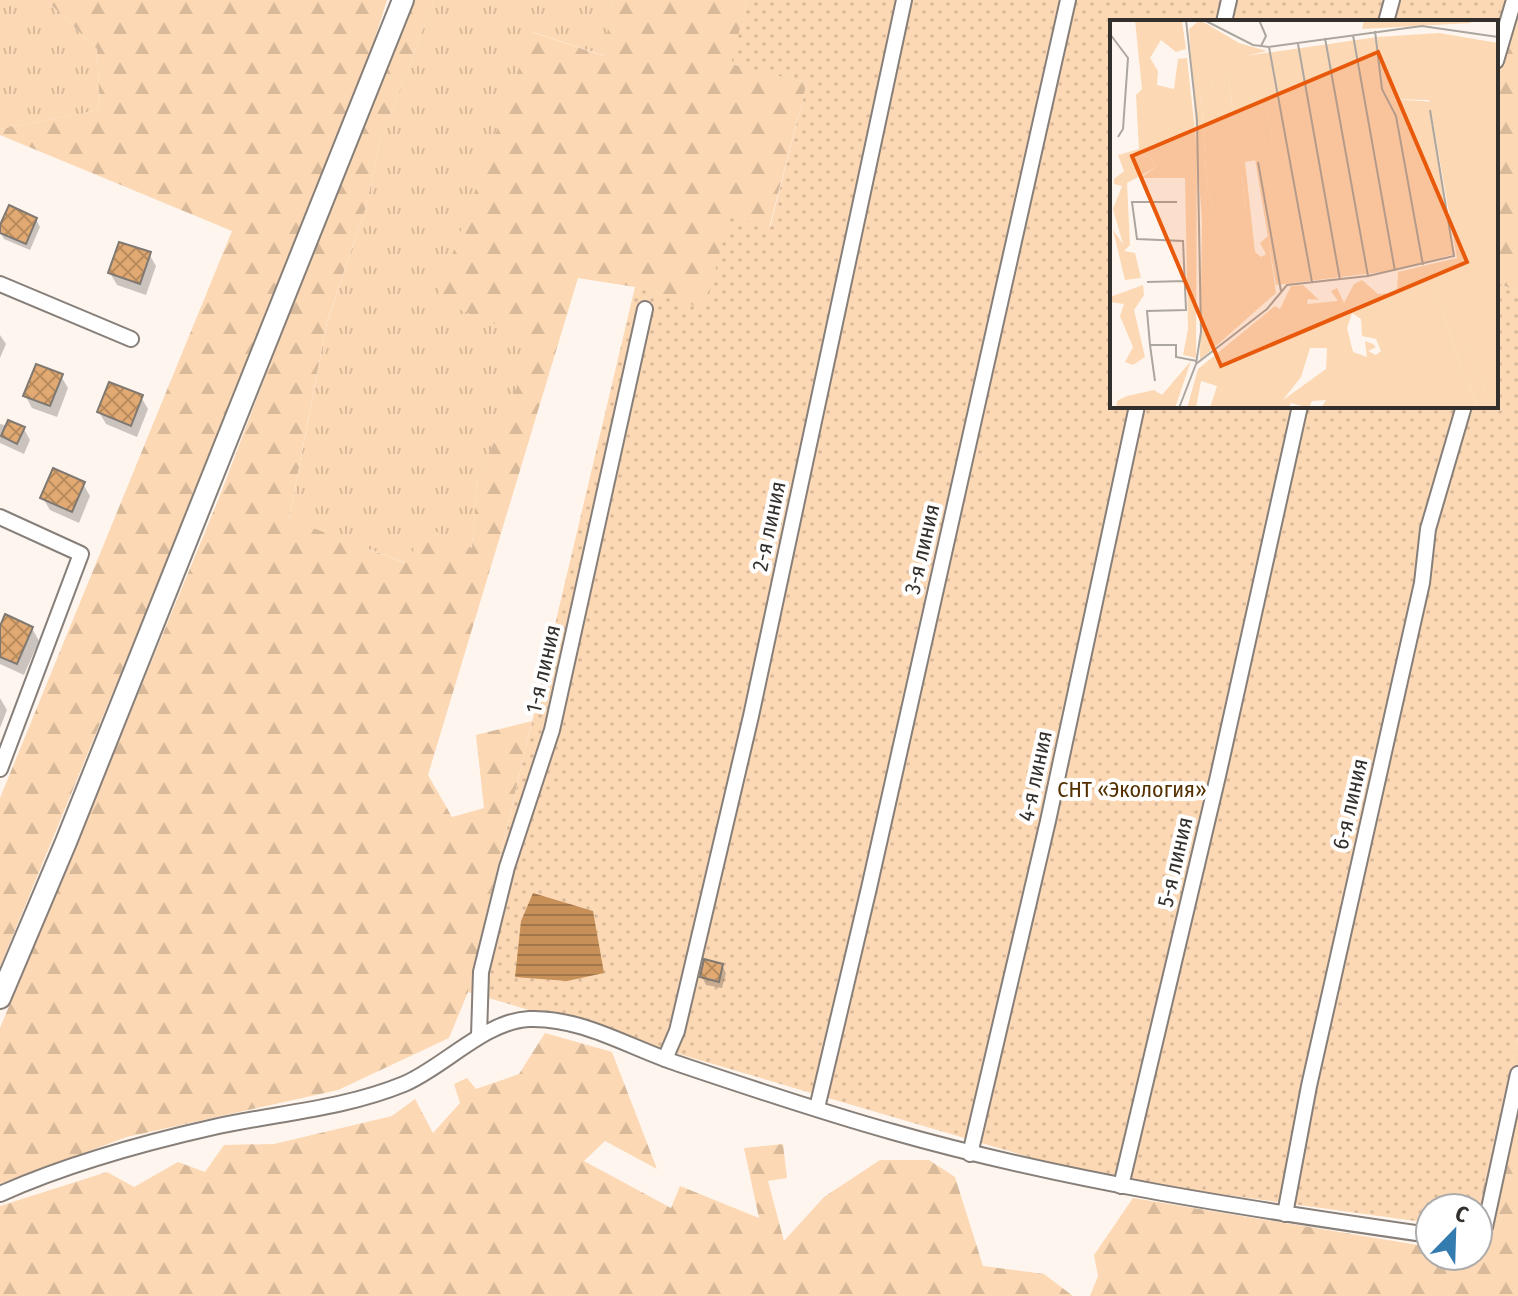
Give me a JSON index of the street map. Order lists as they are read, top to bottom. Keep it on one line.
{"streets":{"street":["2-я линия","3-я линия","1-я линия","4-я линия","6-я линия","5-я линия"]},"parks":["СНТ «Экология»"],"north":"top right"}
